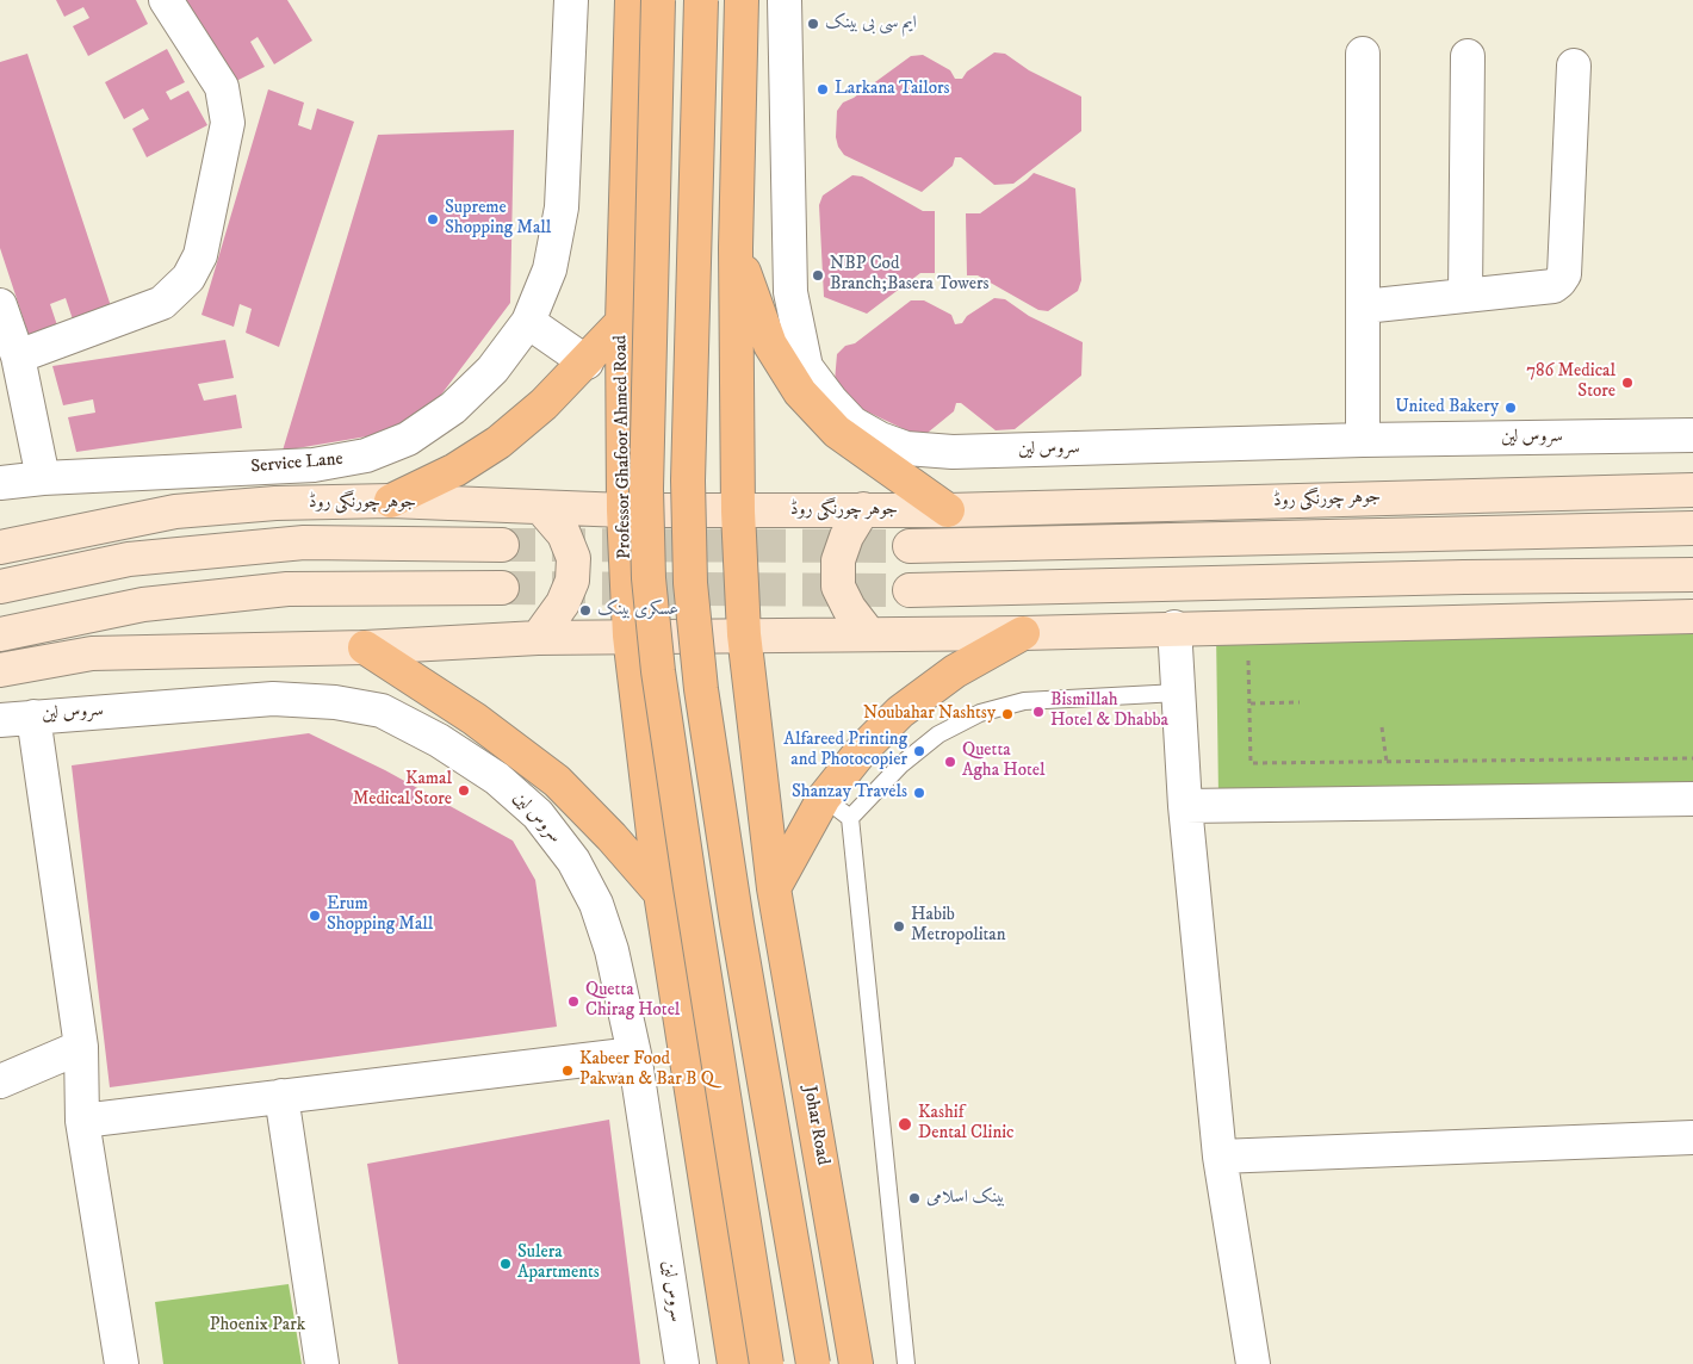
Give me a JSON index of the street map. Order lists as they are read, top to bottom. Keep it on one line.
{"streets":{"main road":["Professor Ghafoor Ahmed Road","جوہر چورنگی روڈ","Johar Road"],"street":["سروس لین","Service Lane"]},"crossings":[["Professor Ghafoor Ahmed Road","جوہر چورنگی روڈ"],["جوہر چورنگی روڈ","Johar Road"]],"parks":["Phoenix Park"],"places":["ایم سی بی بینک","Larkana Tailors","Supreme Shopping Mall","NBP Cod Branch;Basera Towers","786 Medical Store","United Bakery","عسکری بینک","Bismillah Hotel & Dhabba","Noubahar Nashtsy","Alfareed Printing and Photocopier","Quetta Agha Hotel","Kamal Medical Store","Shanzay Travels","Erum Shopping Mall","Habib Metropolitan","Quetta Chirag Hotel","Kabeer Food Pakwan & Bar B Q","Kashif Dental Clinic","بینک اسلامی","Sulera Apartments"]}
